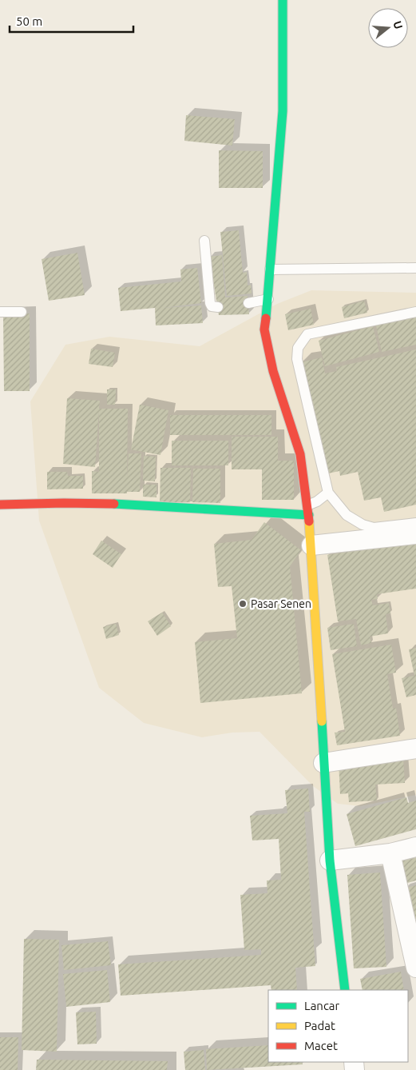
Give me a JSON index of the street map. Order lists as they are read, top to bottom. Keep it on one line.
{"places":["Pasar Senen"],"legend":["Lancar","Padat","Macet"],"scale_bar":"50 m","north":"right"}
